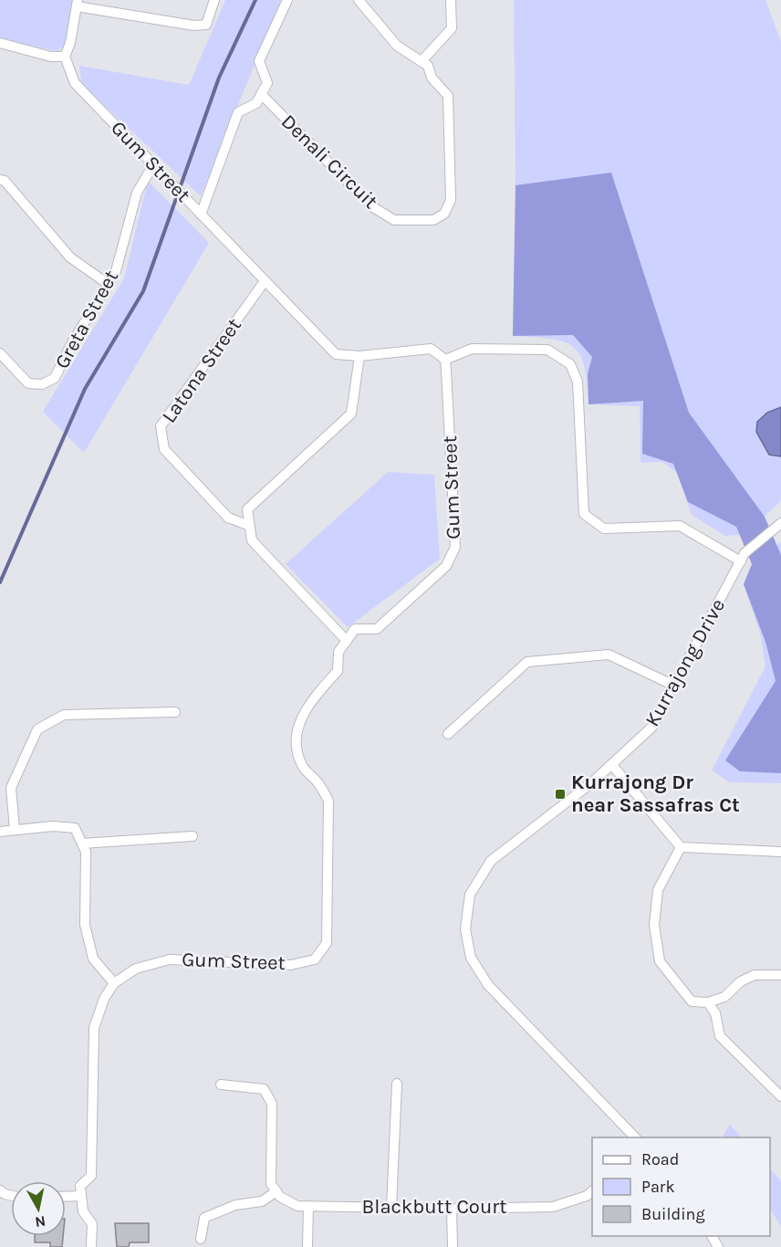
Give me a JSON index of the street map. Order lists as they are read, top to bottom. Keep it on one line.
{"streets":{"street":["Gum Street","Denali Circuit","Greta Street","Latona Street","Kurrajong Drive","Blackbutt Court"]},"crossings":[["Gum Street","Greta Street"],["Gum Street","Latona Street"]],"places":{"transit":["Kurrajong Dr near Sassafras Ct"]},"legend":["Road","Park","Building"],"north":"bottom"}
